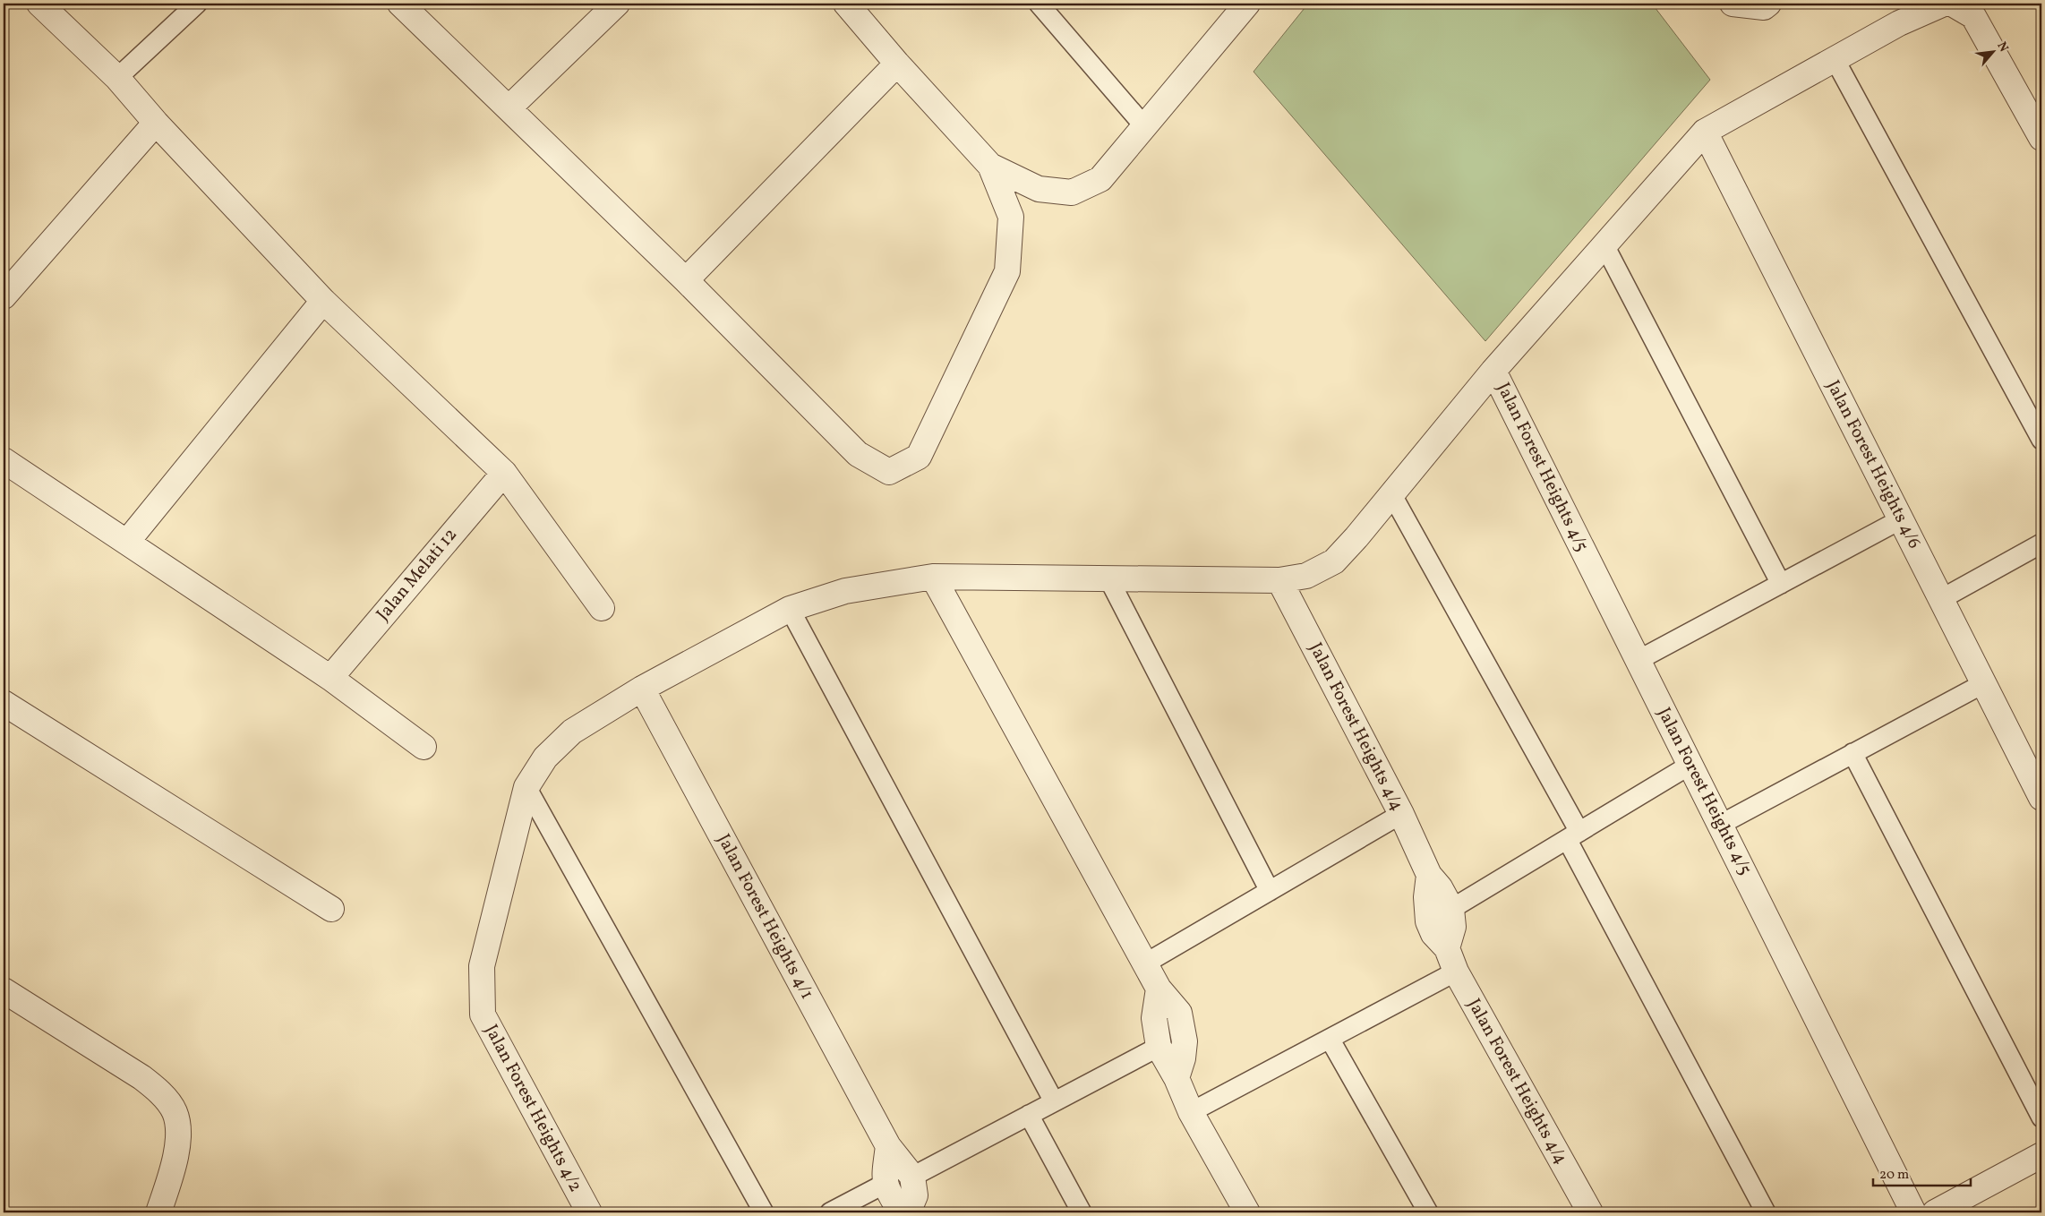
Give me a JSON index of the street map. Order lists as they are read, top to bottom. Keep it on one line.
{"streets":{"street":["Jalan Forest Heights 4/6","Jalan Forest Heights 4/5","Jalan Melati 12","Jalan Forest Heights 4/4","Jalan Forest Heights 4/1","Jalan Forest Heights 4/2"]},"crossings":[["Jalan Forest Heights 4/6","Jalan Forest Heights 4/2"],["Jalan Forest Heights 4/5","Jalan Forest Heights 4/2"],["Jalan Forest Heights 4/4","Jalan Forest Heights 4/2"],["Jalan Forest Heights 4/1","Jalan Forest Heights 4/2"]],"scale_bar":"20 m","north":"top right"}
